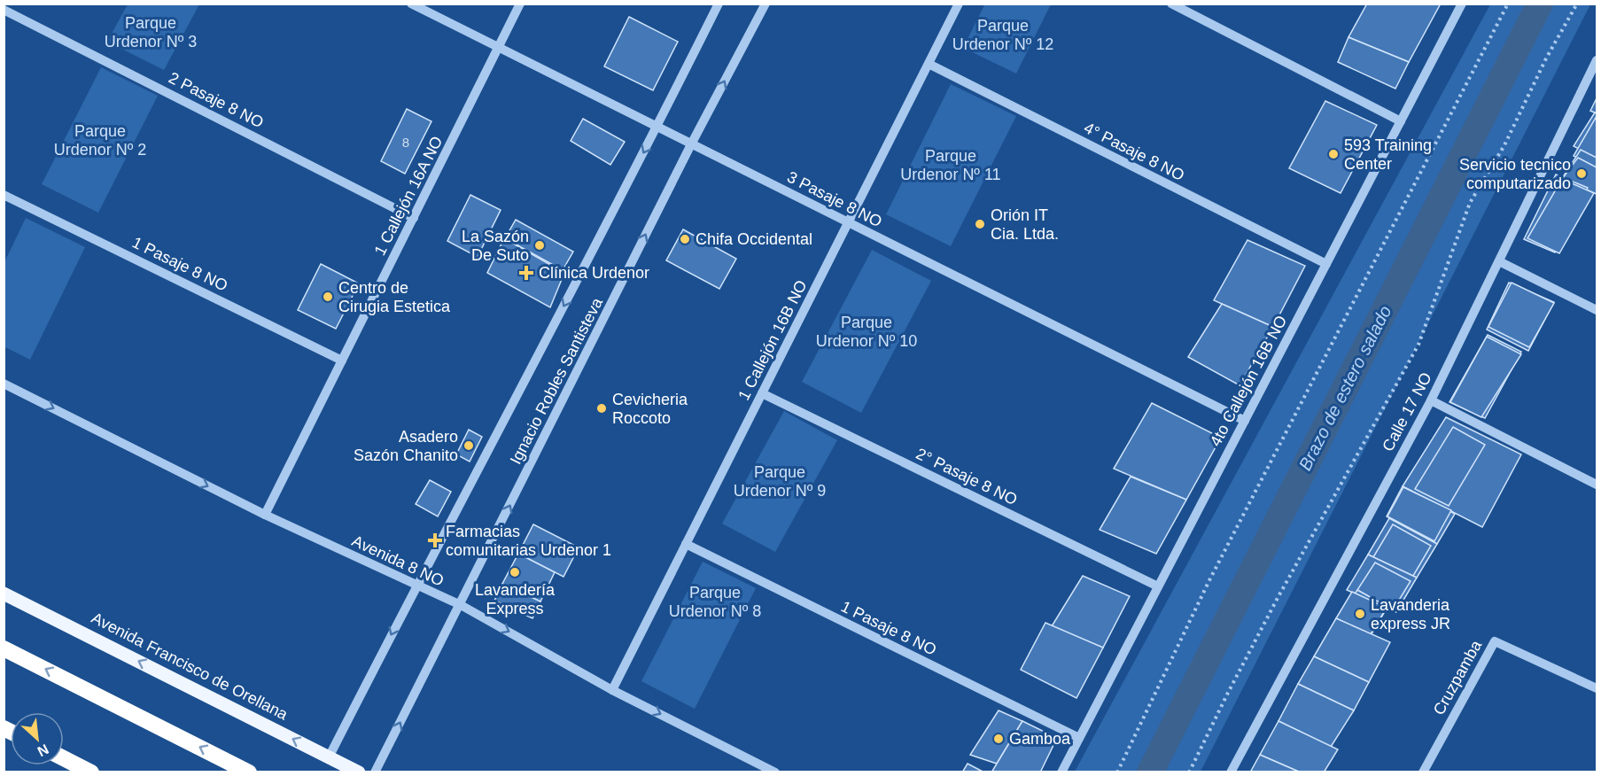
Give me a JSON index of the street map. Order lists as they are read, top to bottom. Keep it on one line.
{"streets":{"main road":["Avenida Francisco de Orellana"],"street":["2 Pasaje 8 NO","4° Pasaje 8 NO","1 Callejón 16A NO","3 Pasaje 8 NO","1 Pasaje 8 NO","1 Callejón 16B NO","Ignacio Robles Santisteva","4to Callejón 16B NO","Calle 17 NO","2° Pasaje 8 NO","Avenida 8 NO","Cruzpamba"]},"crossings":[["2 Pasaje 8 NO","1 Callejón 16A NO"],["4° Pasaje 8 NO","1 Callejón 16B NO"],["4° Pasaje 8 NO","4to Callejón 16B NO"],["1 Callejón 16A NO","3 Pasaje 8 NO"],["1 Callejón 16A NO","1 Pasaje 8 NO"],["1 Callejón 16A NO","Avenida 8 NO"],["3 Pasaje 8 NO","1 Callejón 16B NO"],["3 Pasaje 8 NO","Ignacio Robles Santisteva"],["3 Pasaje 8 NO","4to Callejón 16B NO"],["1 Pasaje 8 NO","1 Callejón 16B NO"],["1 Pasaje 8 NO","4to Callejón 16B NO"],["1 Callejón 16B NO","2° Pasaje 8 NO"],["1 Callejón 16B NO","Avenida 8 NO"],["Ignacio Robles Santisteva","Avenida 8 NO"],["Ignacio Robles Santisteva","Avenida Francisco de Orellana"],["4to Callejón 16B NO","2° Pasaje 8 NO"]],"one_way":["Avenida 8 NO","Avenida Francisco de Orellana"],"water":["Brazo de estero salado"],"parks":["Parque Urdenor Nº 3","Parque Urdenor Nº 12","Parque Urdenor Nº 2","Parque Urdenor Nº 11","Parque Urdenor Nº 10","Parque Urdenor Nº 9","Parque Urdenor Nº 8"],"places":{"other":["593 Training Center","Servicio tecnico computarizado","Orión IT Cia. Ltda.","Chifa Occidental","La Sazón De Suto","Centro de Cirugia Estetica","Cevicheria Roccoto","Asadero Sazón Chanito","Lavandería Express","Lavanderia express JR","Gamboa"],"health":["Clínica Urdenor","Farmacias comunitarias Urdenor 1"]},"house_numbers":["8"],"north":"bottom right"}
